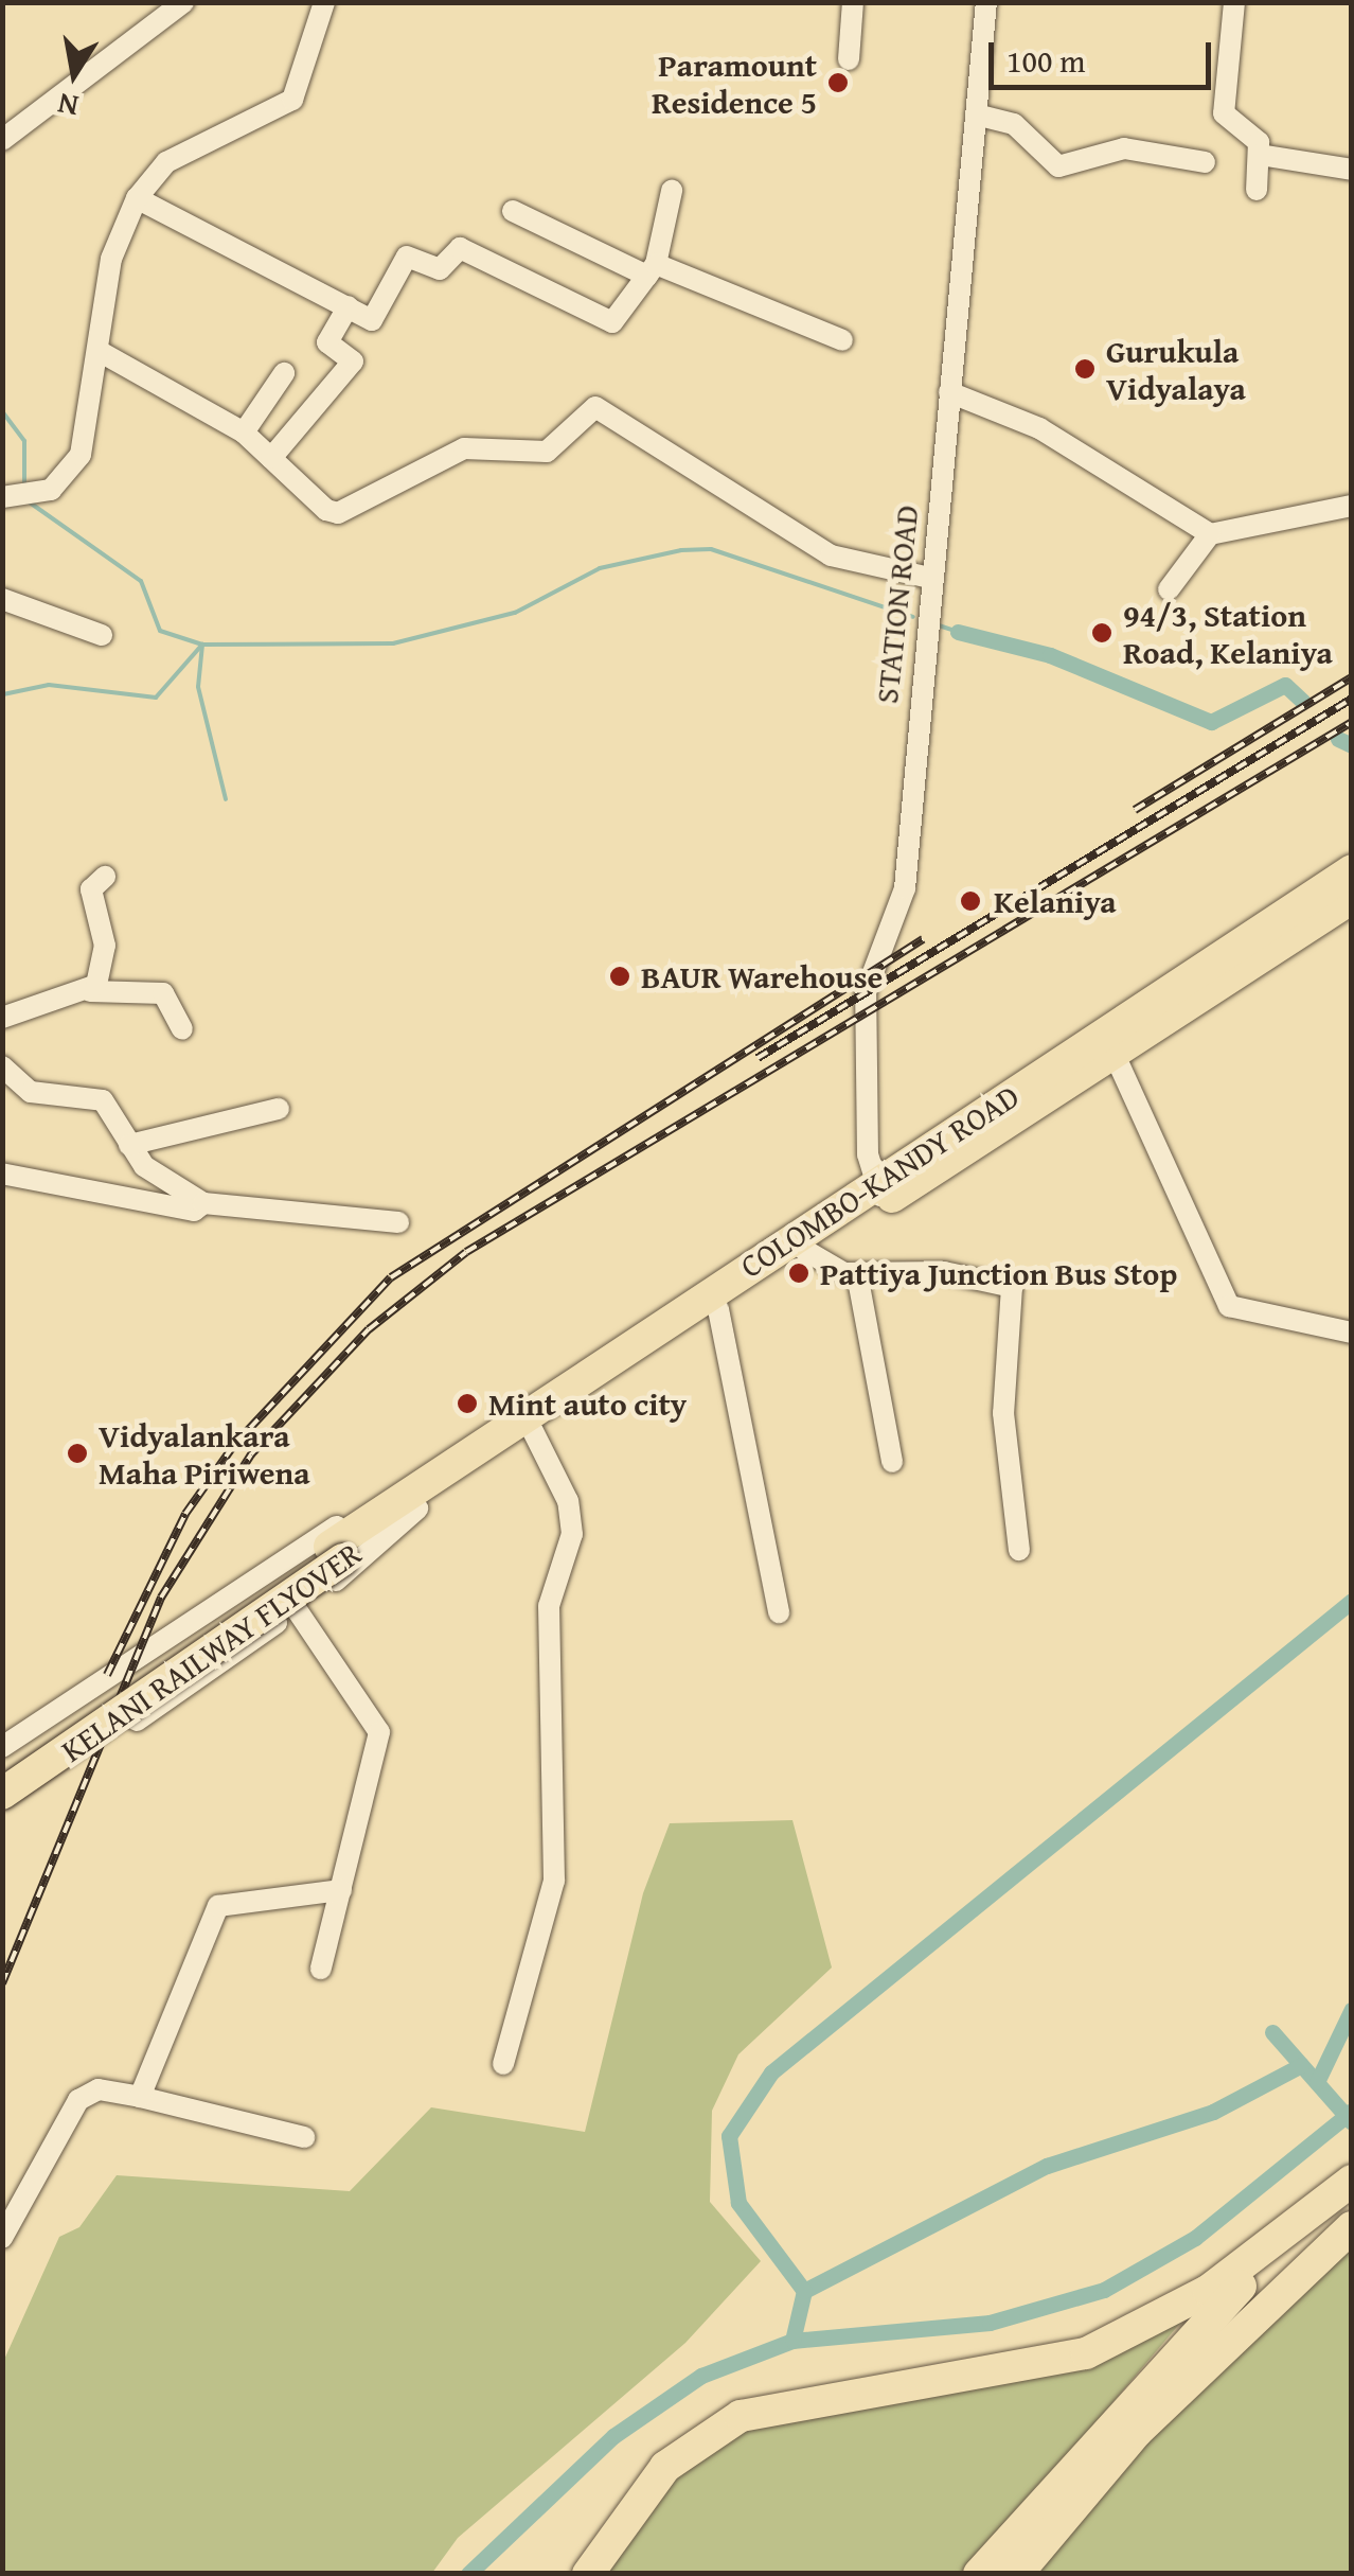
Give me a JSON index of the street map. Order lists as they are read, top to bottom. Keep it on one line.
{"streets":{"highway":["COLOMBO-KANDY ROAD","KELANI RAILWAY FLYOVER"],"street":["STATION ROAD"]},"crossings":[["STATION ROAD","COLOMBO-KANDY ROAD"],["COLOMBO-KANDY ROAD","KELANI RAILWAY FLYOVER"]],"places":["Paramount Residence 5","Gurukula Vidyalaya","94/3, Station Road, Kelaniya","Kelaniya","BAUR Warehouse","Pattiya Junction Bus Stop","Mint auto city","Vidyalankara Maha Piriwena"],"scale_bar":"100 m","north":"bottom"}
